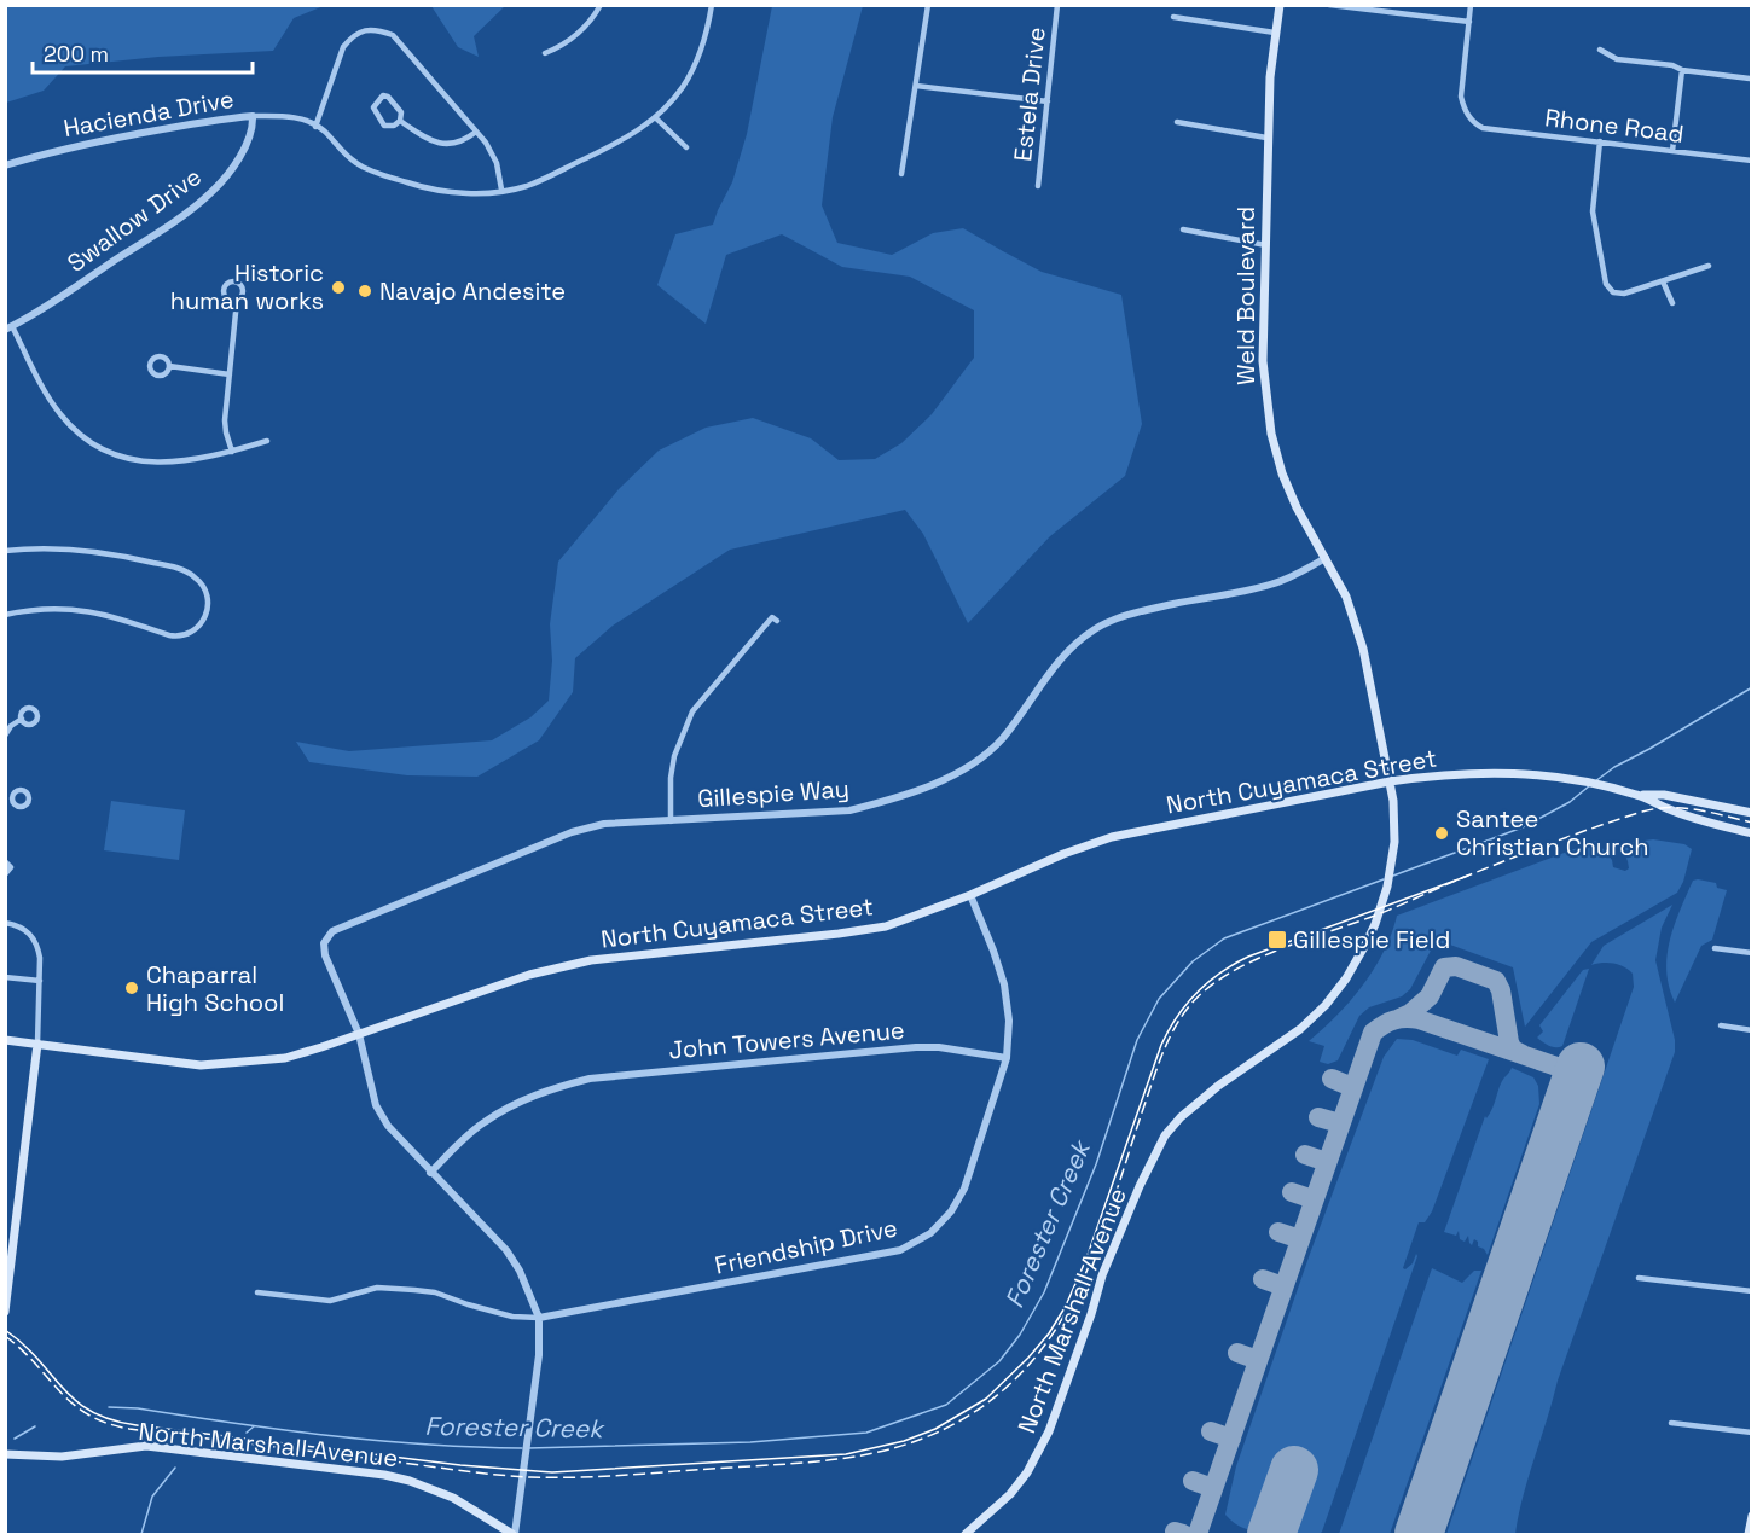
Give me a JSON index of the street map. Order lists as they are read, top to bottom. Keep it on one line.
{"streets":{"main road":["Weld Boulevard","North Cuyamaca Street","North Marshall Avenue"],"street":["Estela Drive","Hacienda Drive","Rhone Road","Swallow Drive","Gillespie Way","John Towers Avenue","Friendship Drive"]},"crossings":[["Hacienda Drive","Swallow Drive"],["Weld Boulevard","North Cuyamaca Street"],["Weld Boulevard","Gillespie Way"],["Weld Boulevard","North Marshall Avenue"],["North Cuyamaca Street","Gillespie Way"],["North Cuyamaca Street","North Marshall Avenue"],["John Towers Avenue","Friendship Drive"]],"water":["Forester Creek"],"places":{"other":["Historic human works","Navajo Andesite","Santee Christian Church","Chaparral High School"],"transit":["Gillespie Field"]},"scale_bar":"200 m"}
